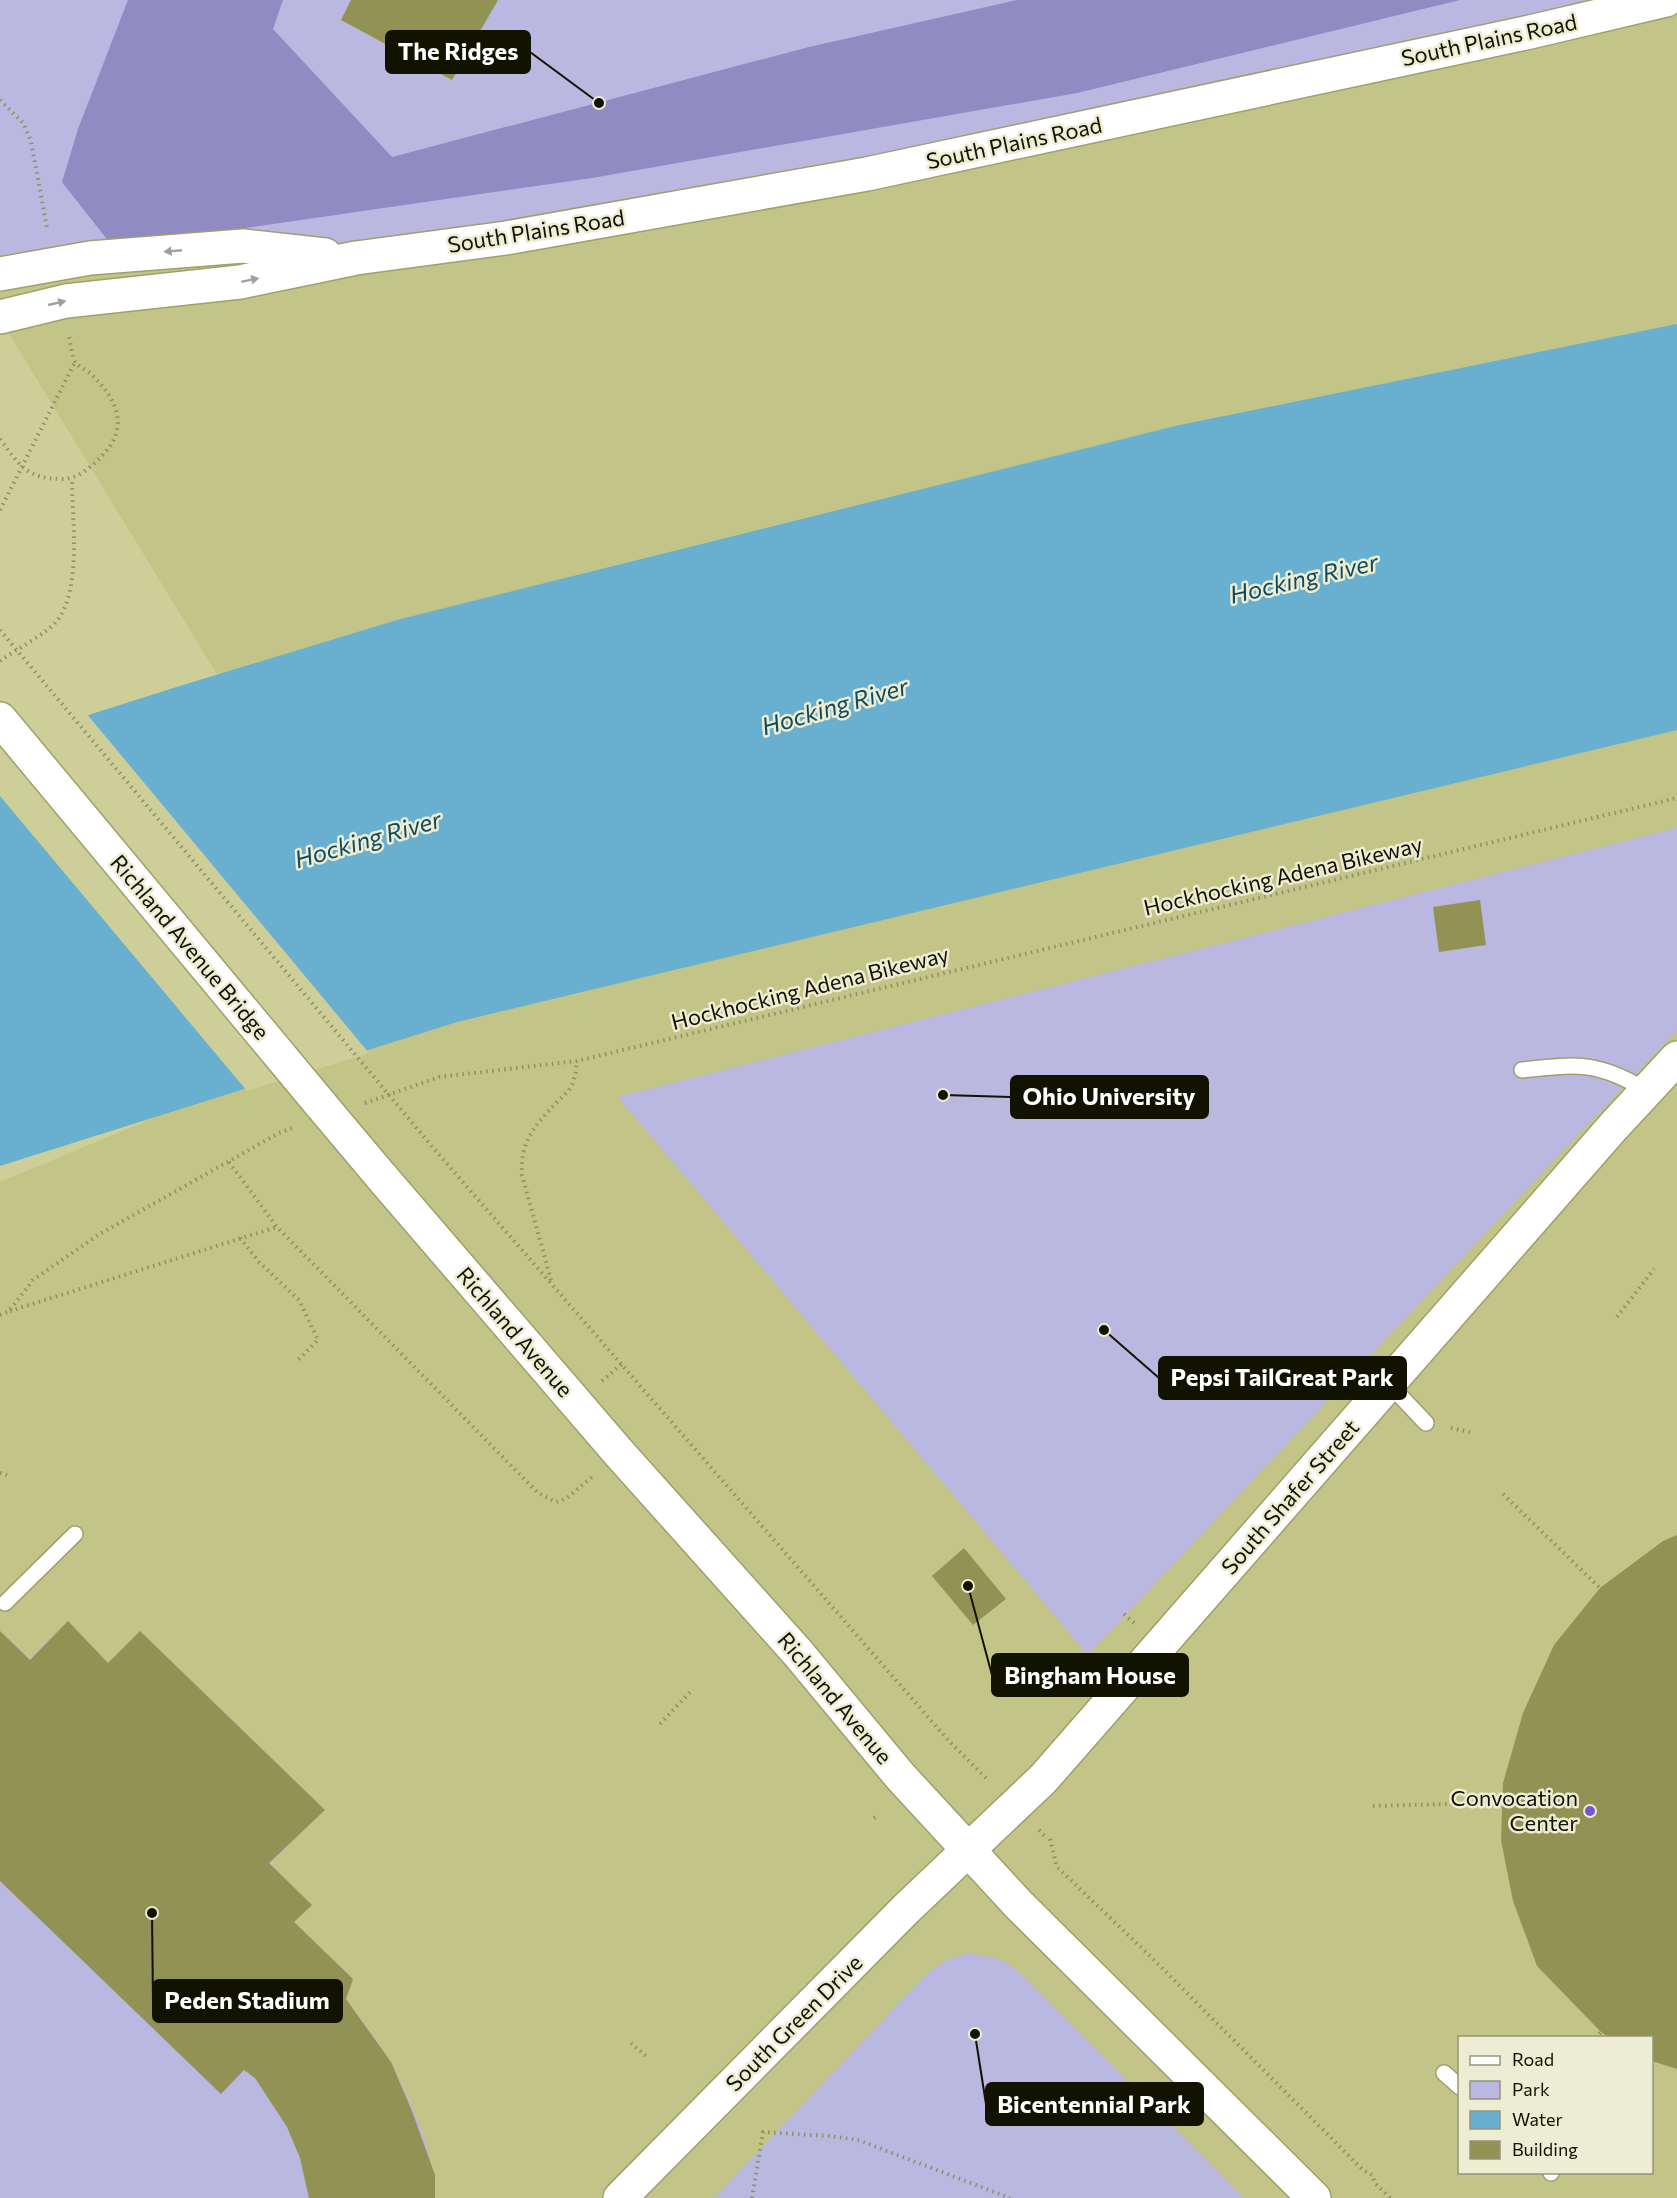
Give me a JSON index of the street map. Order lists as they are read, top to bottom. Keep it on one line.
{"streets":{"main road":["South Plains Road","Richland Avenue Bridge","Richland Avenue","South Shafer Street","South Green Drive"],"path":["Hockhocking Adena Bikeway"]},"crossings":[["Richland Avenue Bridge","Richland Avenue"],["Richland Avenue","South Shafer Street"],["Richland Avenue","South Green Drive"],["South Shafer Street","South Green Drive"]],"water":["Hocking River"],"places":["The Ridges","Ohio University","Pepsi TailGreat Park","Bingham House","Convocation Center","Peden Stadium","Bicentennial Park"],"legend":["Road","Park","Water","Building"]}
